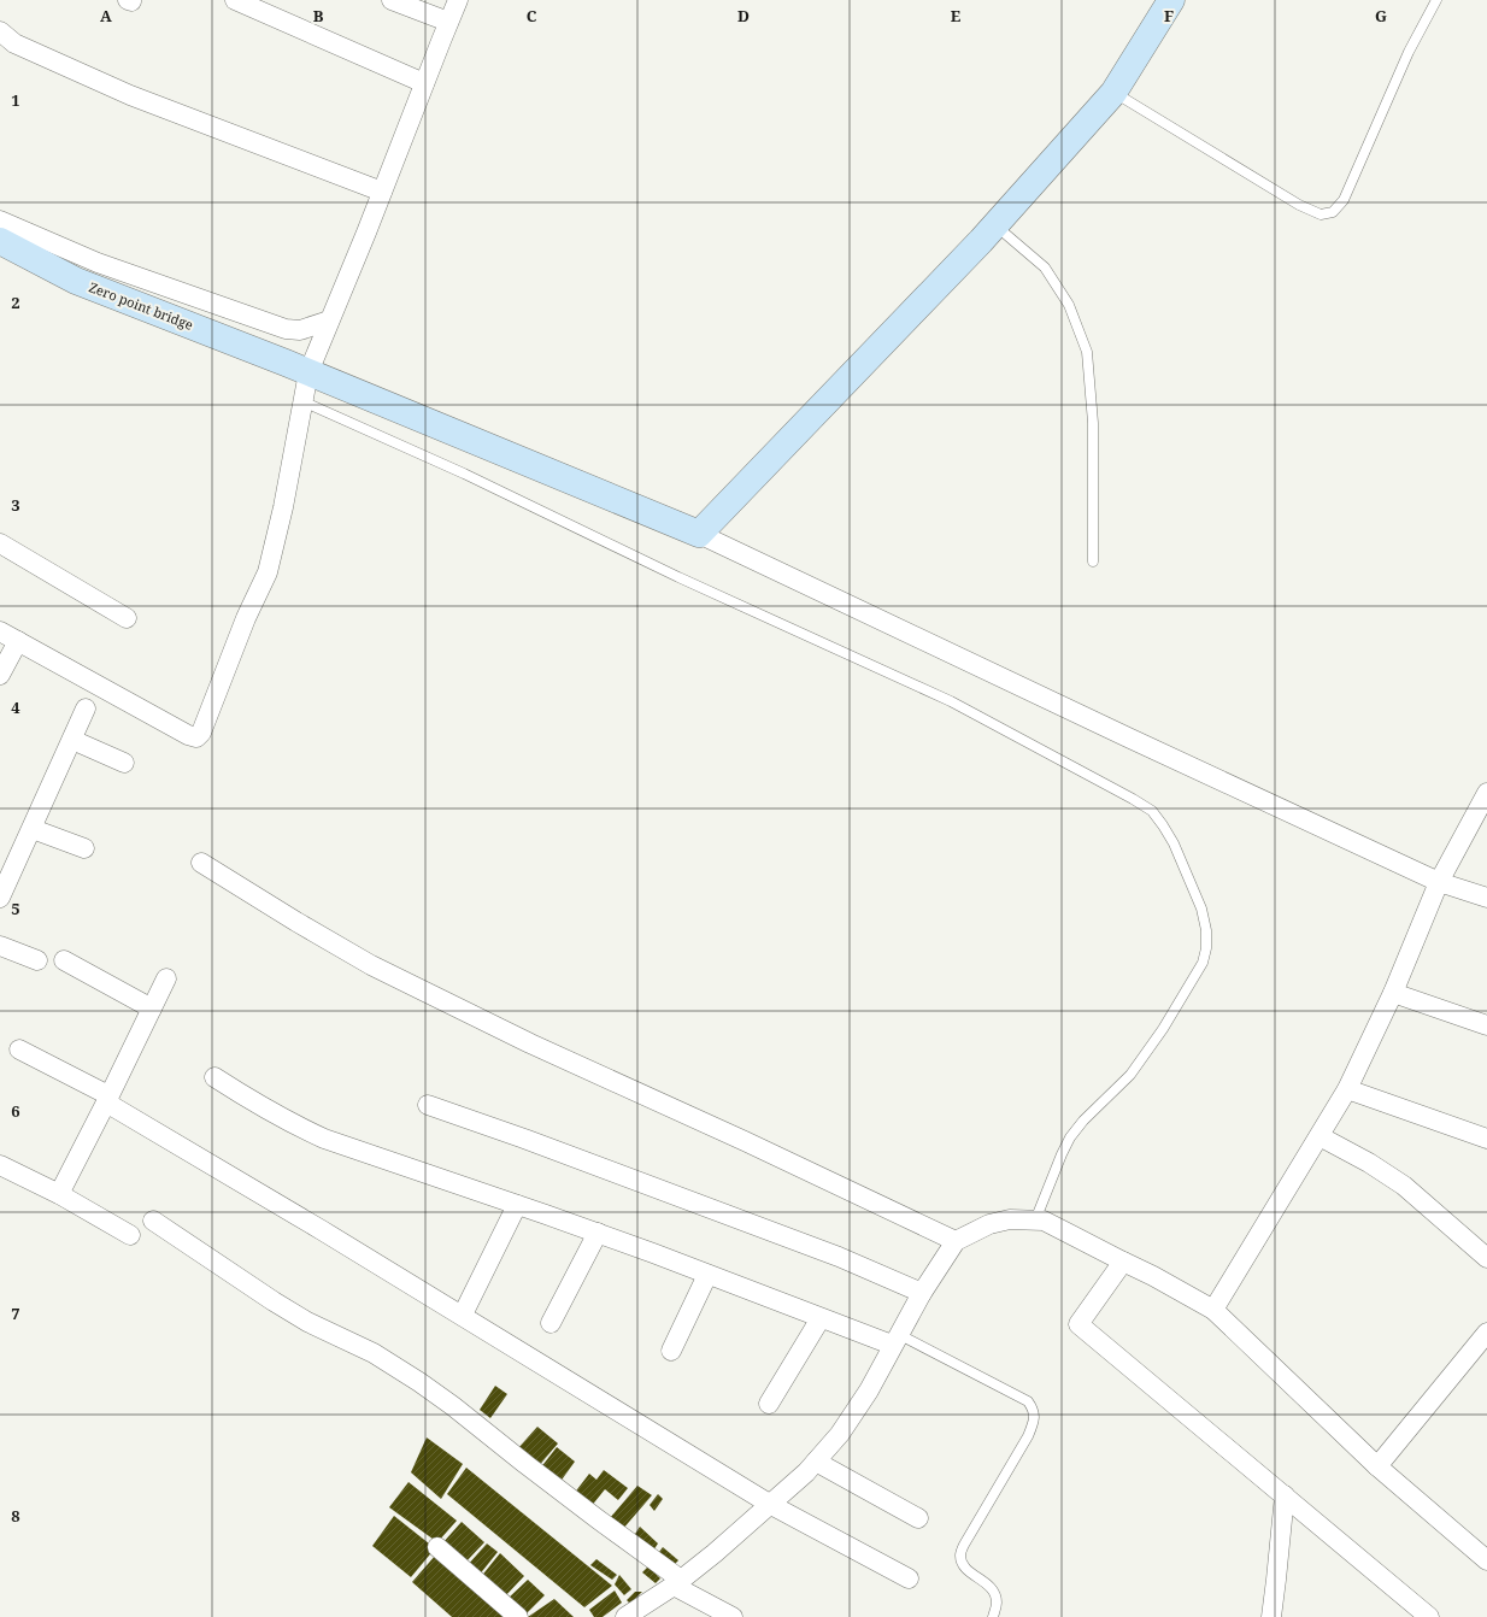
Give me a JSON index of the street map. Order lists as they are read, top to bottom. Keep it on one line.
{"streets":{"street":["Zero point bridge"]},"grid":{"columns":["A","B","C","D","E","F","G"],"rows":["1","2","3","4","5","6","7","8"]}}
